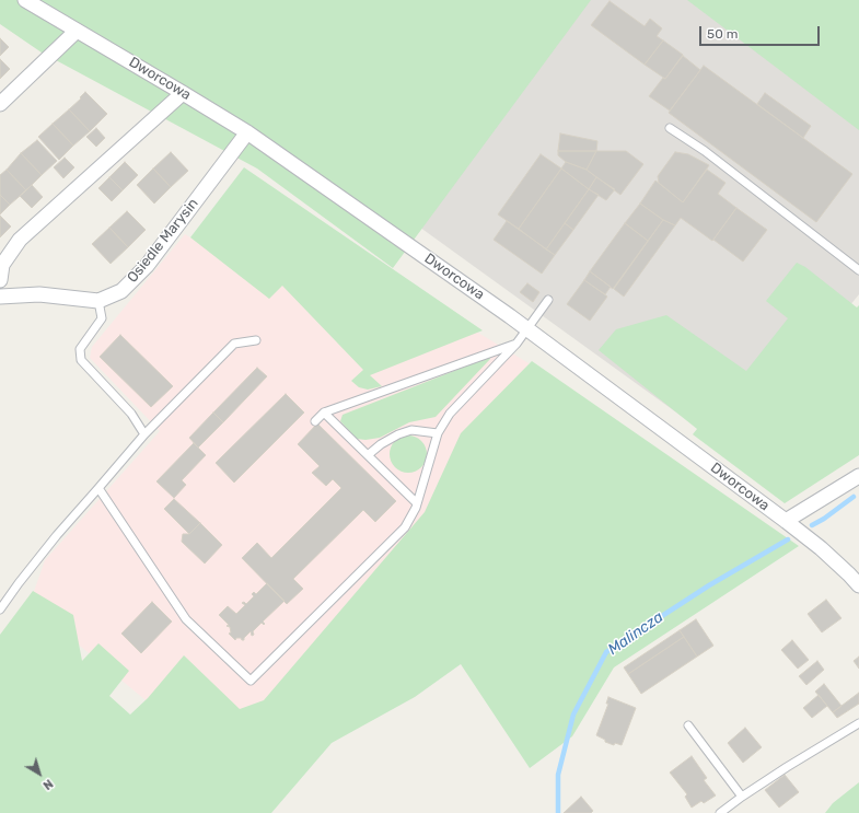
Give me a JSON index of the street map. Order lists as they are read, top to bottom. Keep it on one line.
{"streets":{"street":["Dworcowa","Osiedle Marysin"]},"crossings":[["Dworcowa","Osiedle Marysin"]],"water":["Malincza"],"scale_bar":"50 m","north":"bottom right"}
